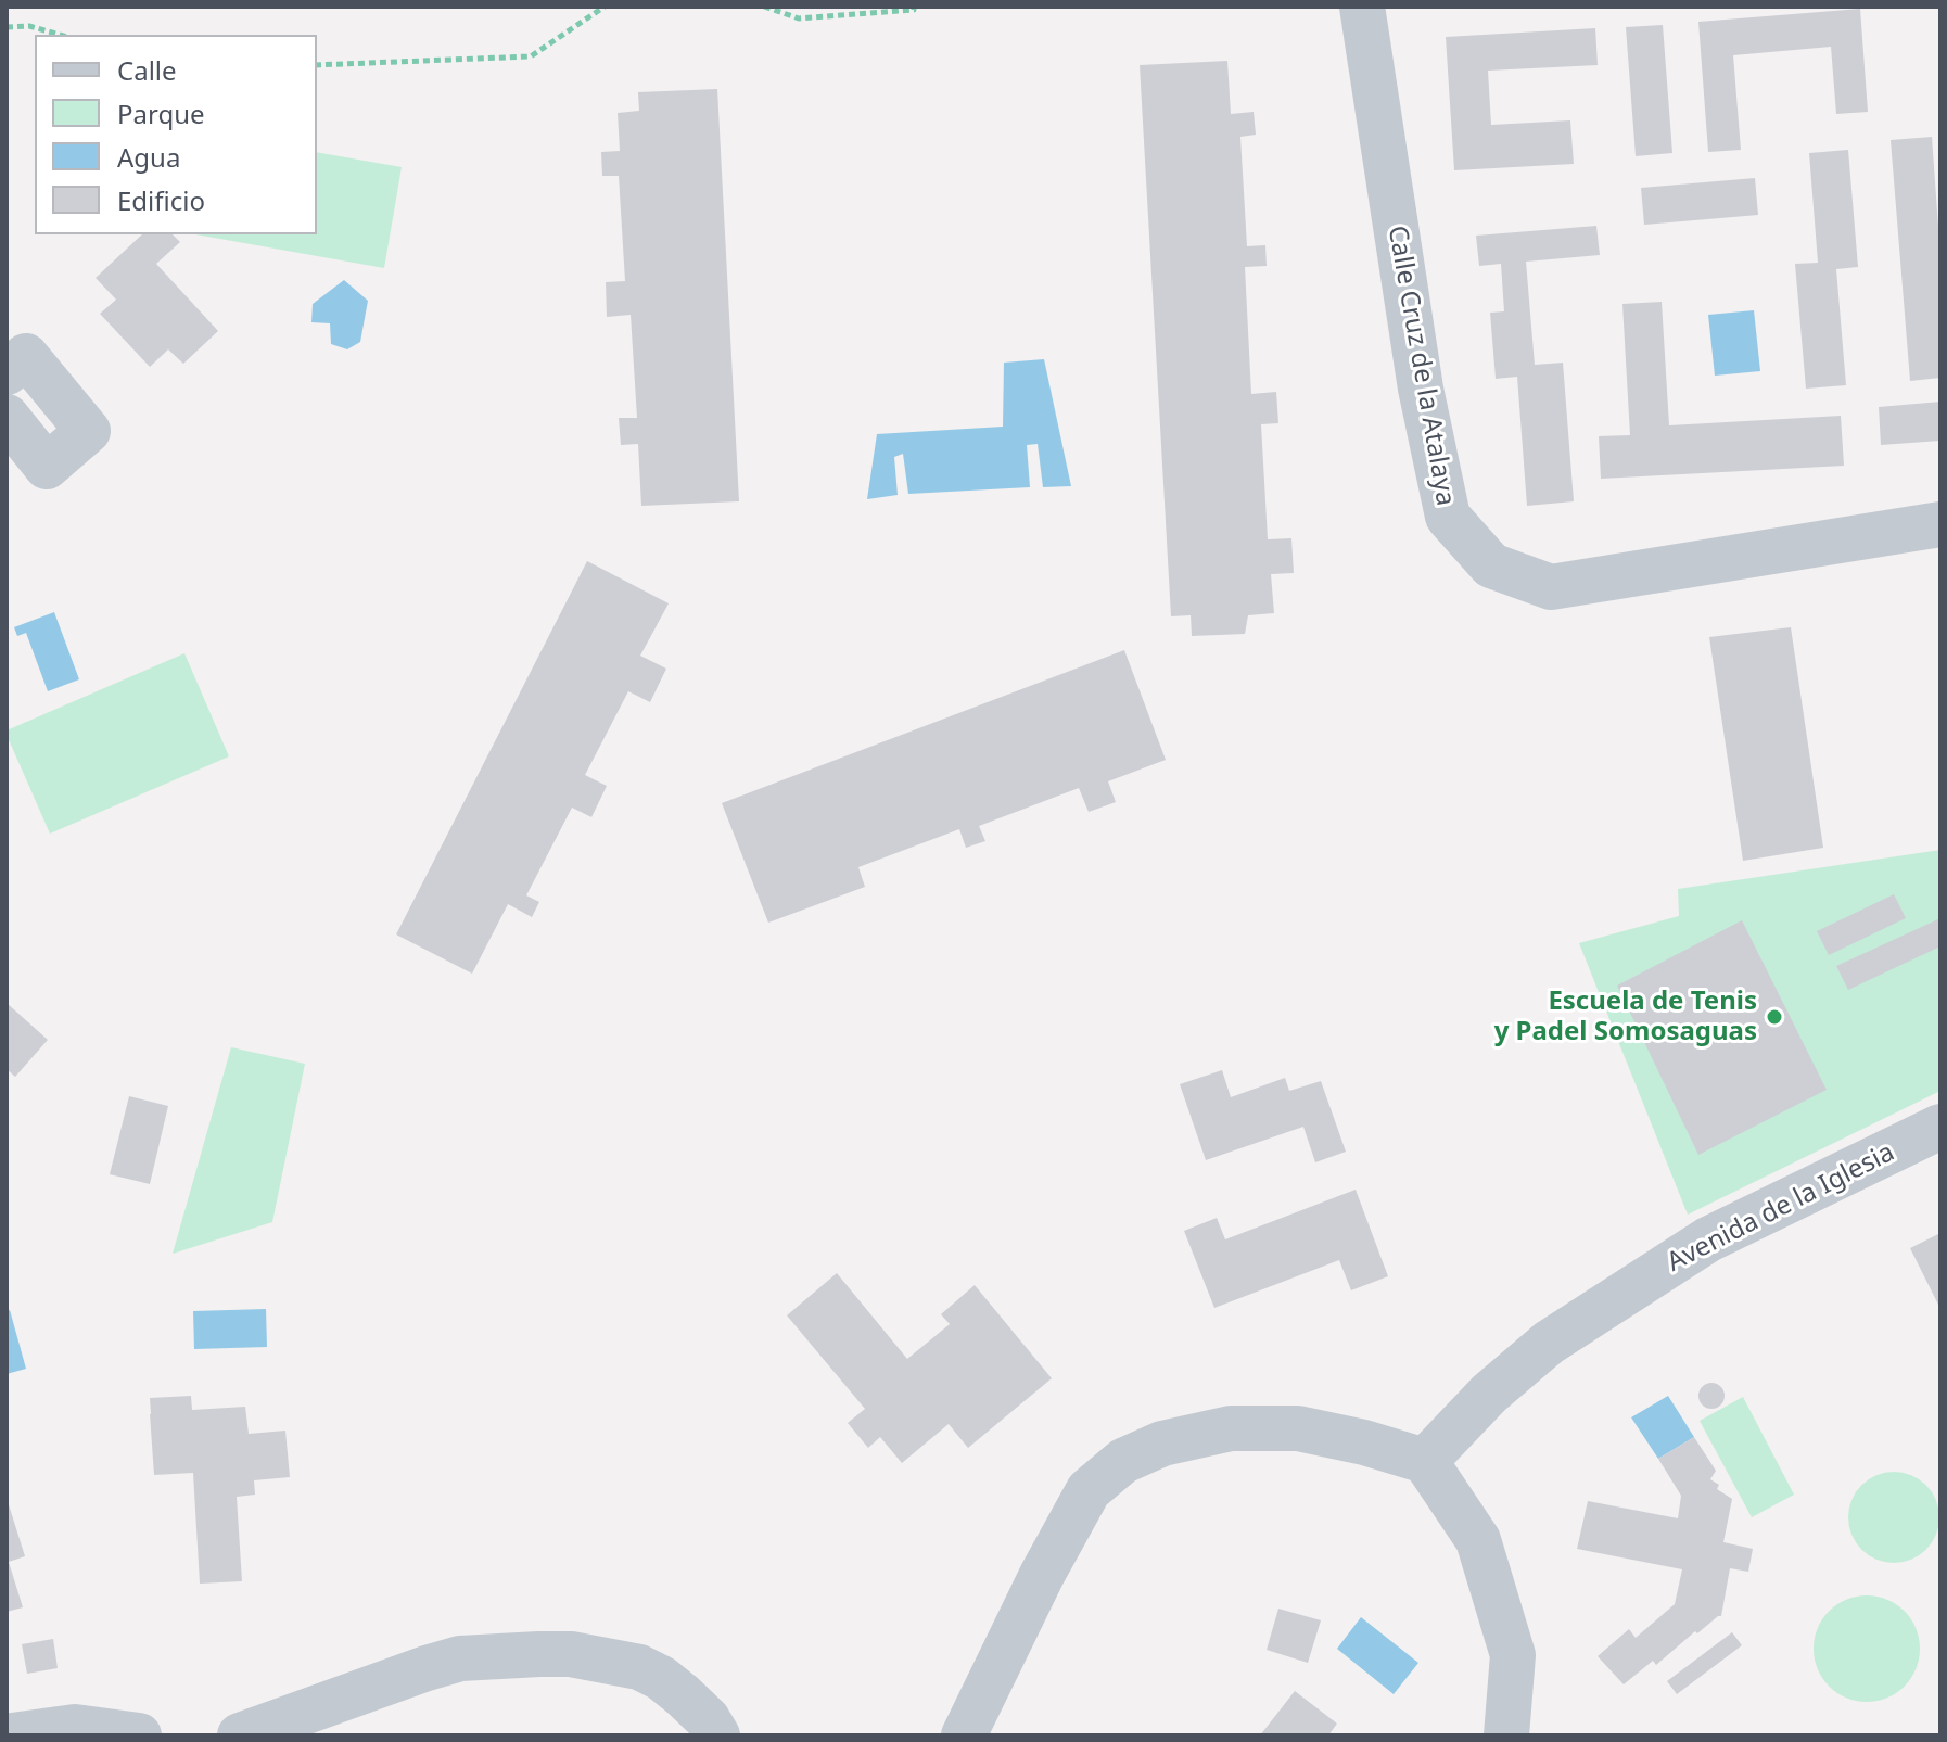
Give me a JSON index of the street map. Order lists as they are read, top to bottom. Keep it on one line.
{"streets":{"street":["Calle Cruz de la Atalaya","Avenida de la Iglesia"]},"places":["Escuela de Tenis y Padel Somosaguas"],"legend":["Calle","Parque","Agua","Edificio"]}
